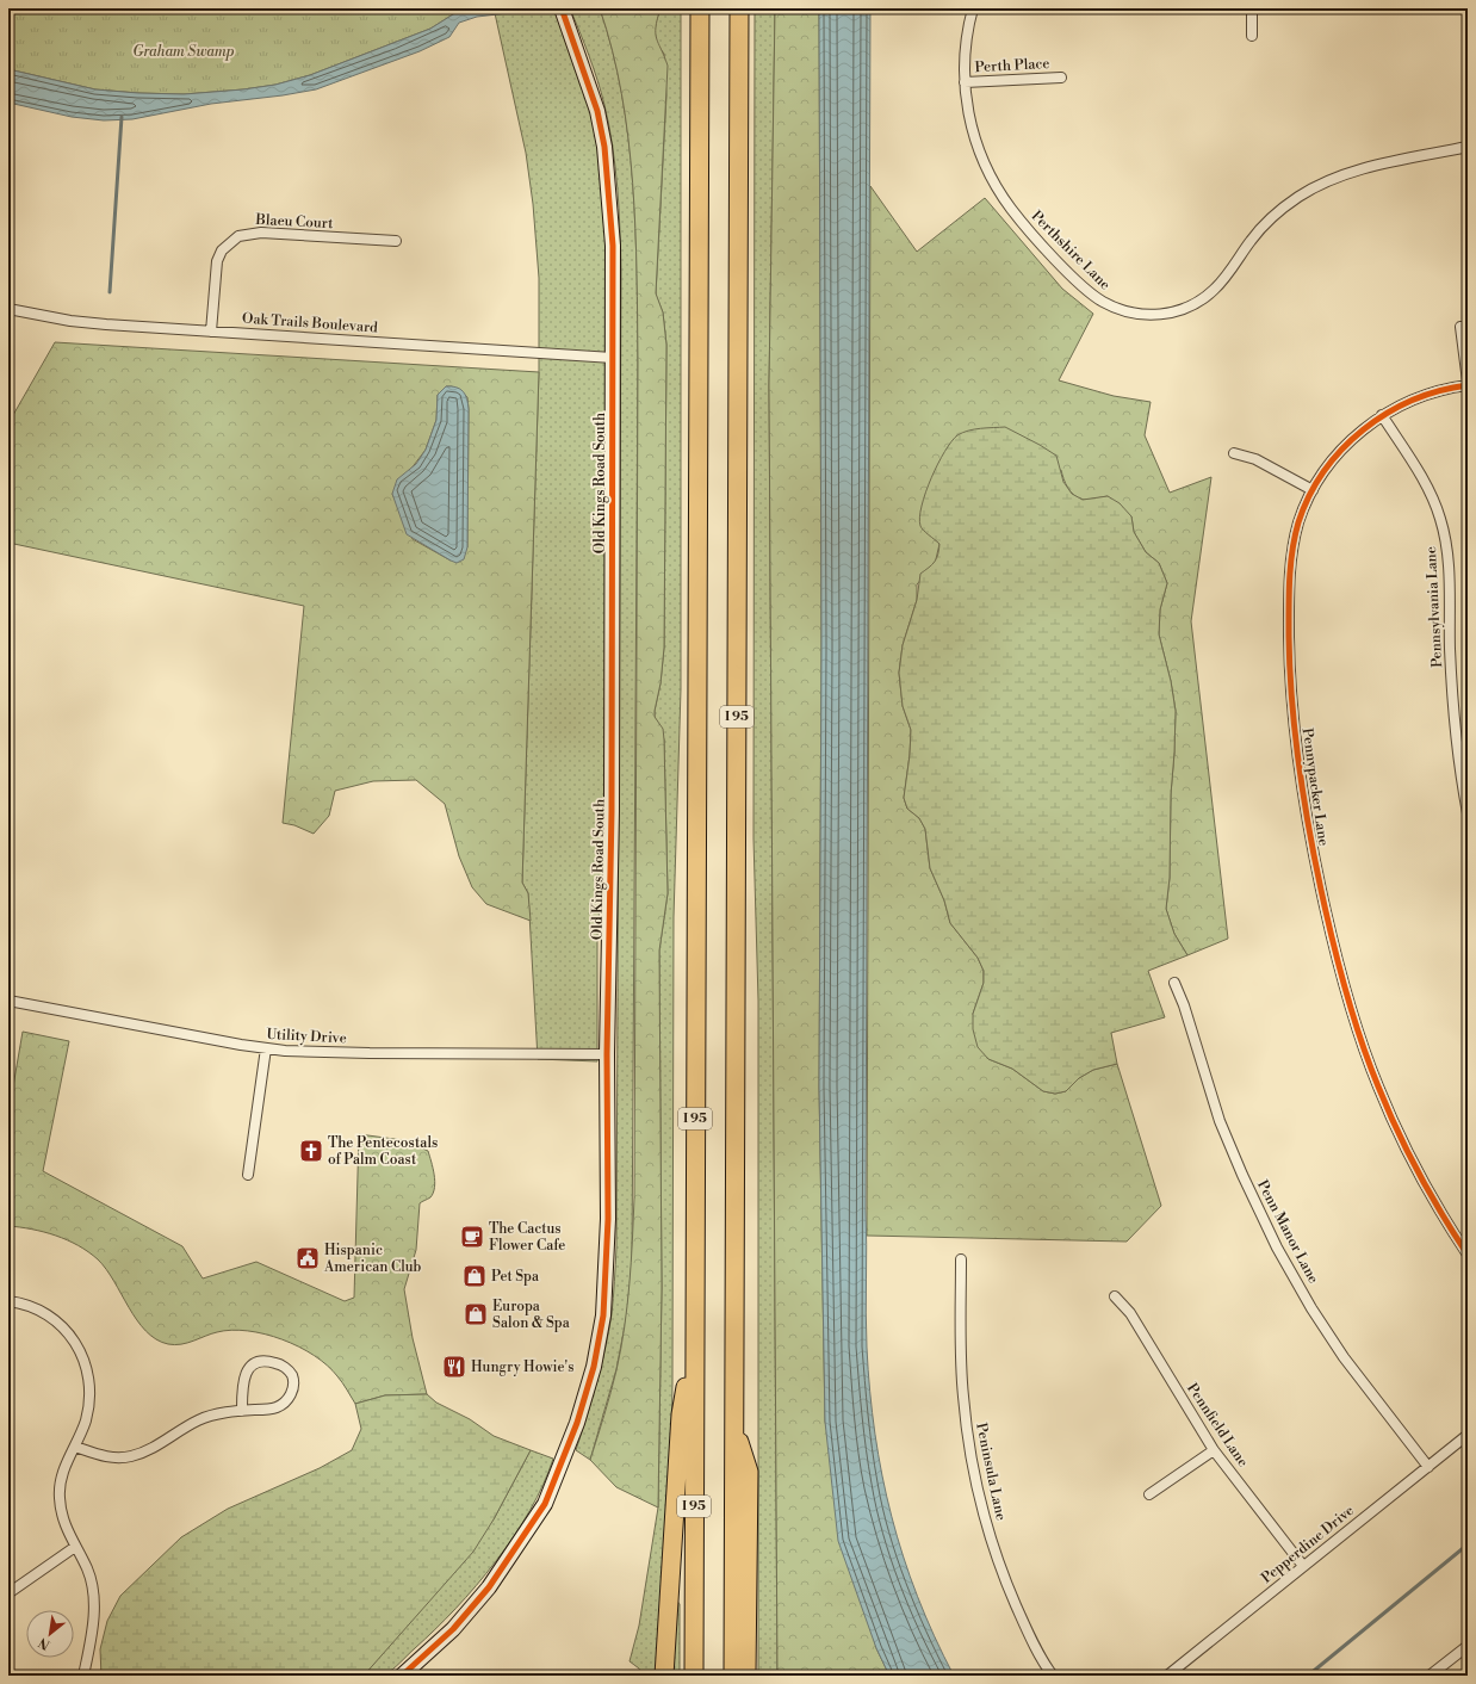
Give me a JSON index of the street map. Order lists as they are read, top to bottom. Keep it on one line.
{"streets":{"highway":["I 95"],"street":["Perth Place","Blaeu Court","Perthshire Lane","Oak Trails Boulevard","Old Kings Road South","Pennsylvania Lane","Pennypacker Lane","Utility Drive","Penn Manor Lane","Pennfield Lane","Peninsula Lane","Pepperdine Drive"]},"crossings":[["Perth Place","Perthshire Lane"],["Blaeu Court","Oak Trails Boulevard"],["Oak Trails Boulevard","Old Kings Road South"],["Old Kings Road South","Utility Drive"],["Pennsylvania Lane","Pennypacker Lane"],["Penn Manor Lane","Pepperdine Drive"],["Pennfield Lane","Pepperdine Drive"]],"parks":["Graham Swamp"],"places":{"church":["The Pentecostals of Palm Coast"],"cafe":["The Cactus Flower Cafe"],"public building":["Hispanic American Club"],"shop":["Pet Spa","Europa Salon & Spa"],"restaurant":["Hungry Howie's"]},"north":"bottom left"}
